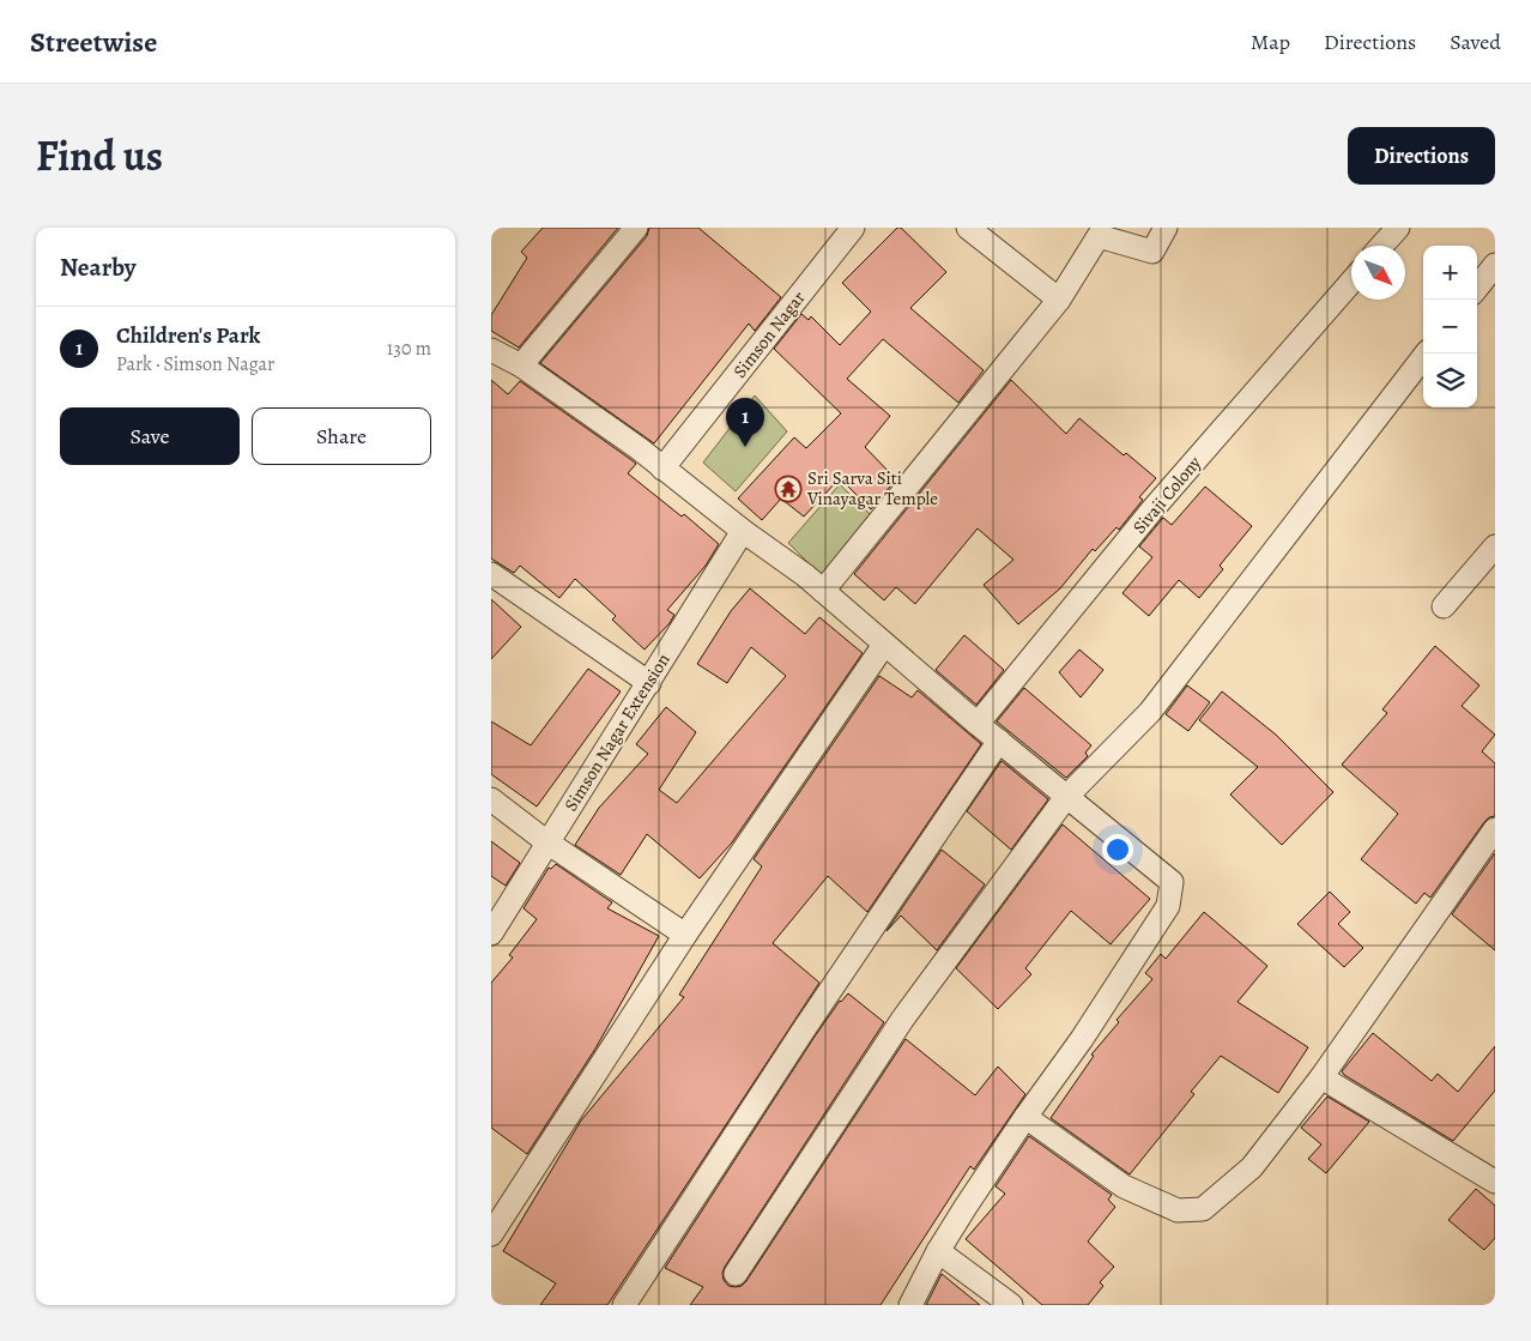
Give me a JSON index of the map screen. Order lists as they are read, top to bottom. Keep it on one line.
{"streets":{"street":["Simson Nagar","Sivaji Colony","Simson Nagar Extension"]},"places":{"temple":["Sri Sarva Siti Vinayagar Temple"]},"north":"bottom right","page":{"header":"Streetwise","nav":["Map","Directions","Saved"],"title":"Find us","buttons":["Directions",["Save","Share"]],"heading":"Nearby","map_buttons":["+","−"],"list":[{"mark":"1","name":"Children's Park","note":"Park · Simson Nagar","value":"130 m"}],"pins":"1"}}
